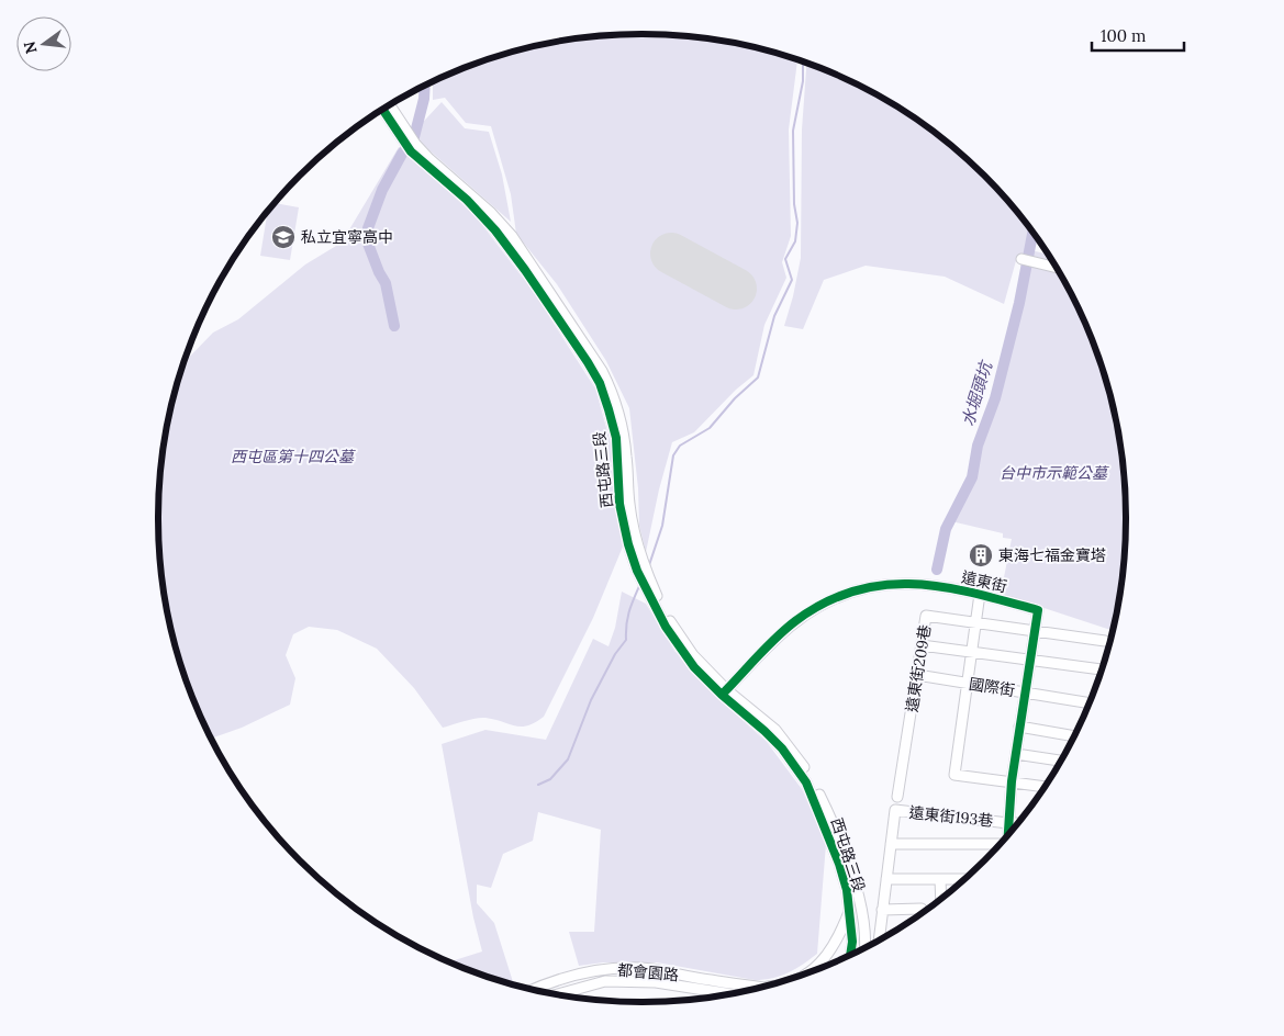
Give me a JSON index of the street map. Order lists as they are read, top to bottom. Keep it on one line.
{"streets":{"street":["西屯路三段","遠東街","遠東街209巷","國際街","遠東街193巷","都會園路"]},"crossings":[["西屯路三段","遠東街"],["遠東街","遠東街209巷"],["遠東街","國際街"],["遠東街","遠東街193巷"],["遠東街209巷","國際街"]],"water":["水堀頭坑"],"parks":["西屯區第十四公墓","台中市示範公墓"],"places":{"school or university":["私立宜寧高中"],"building":["東海七福金寶塔"]},"scale_bar":"100 m","north":"left"}
